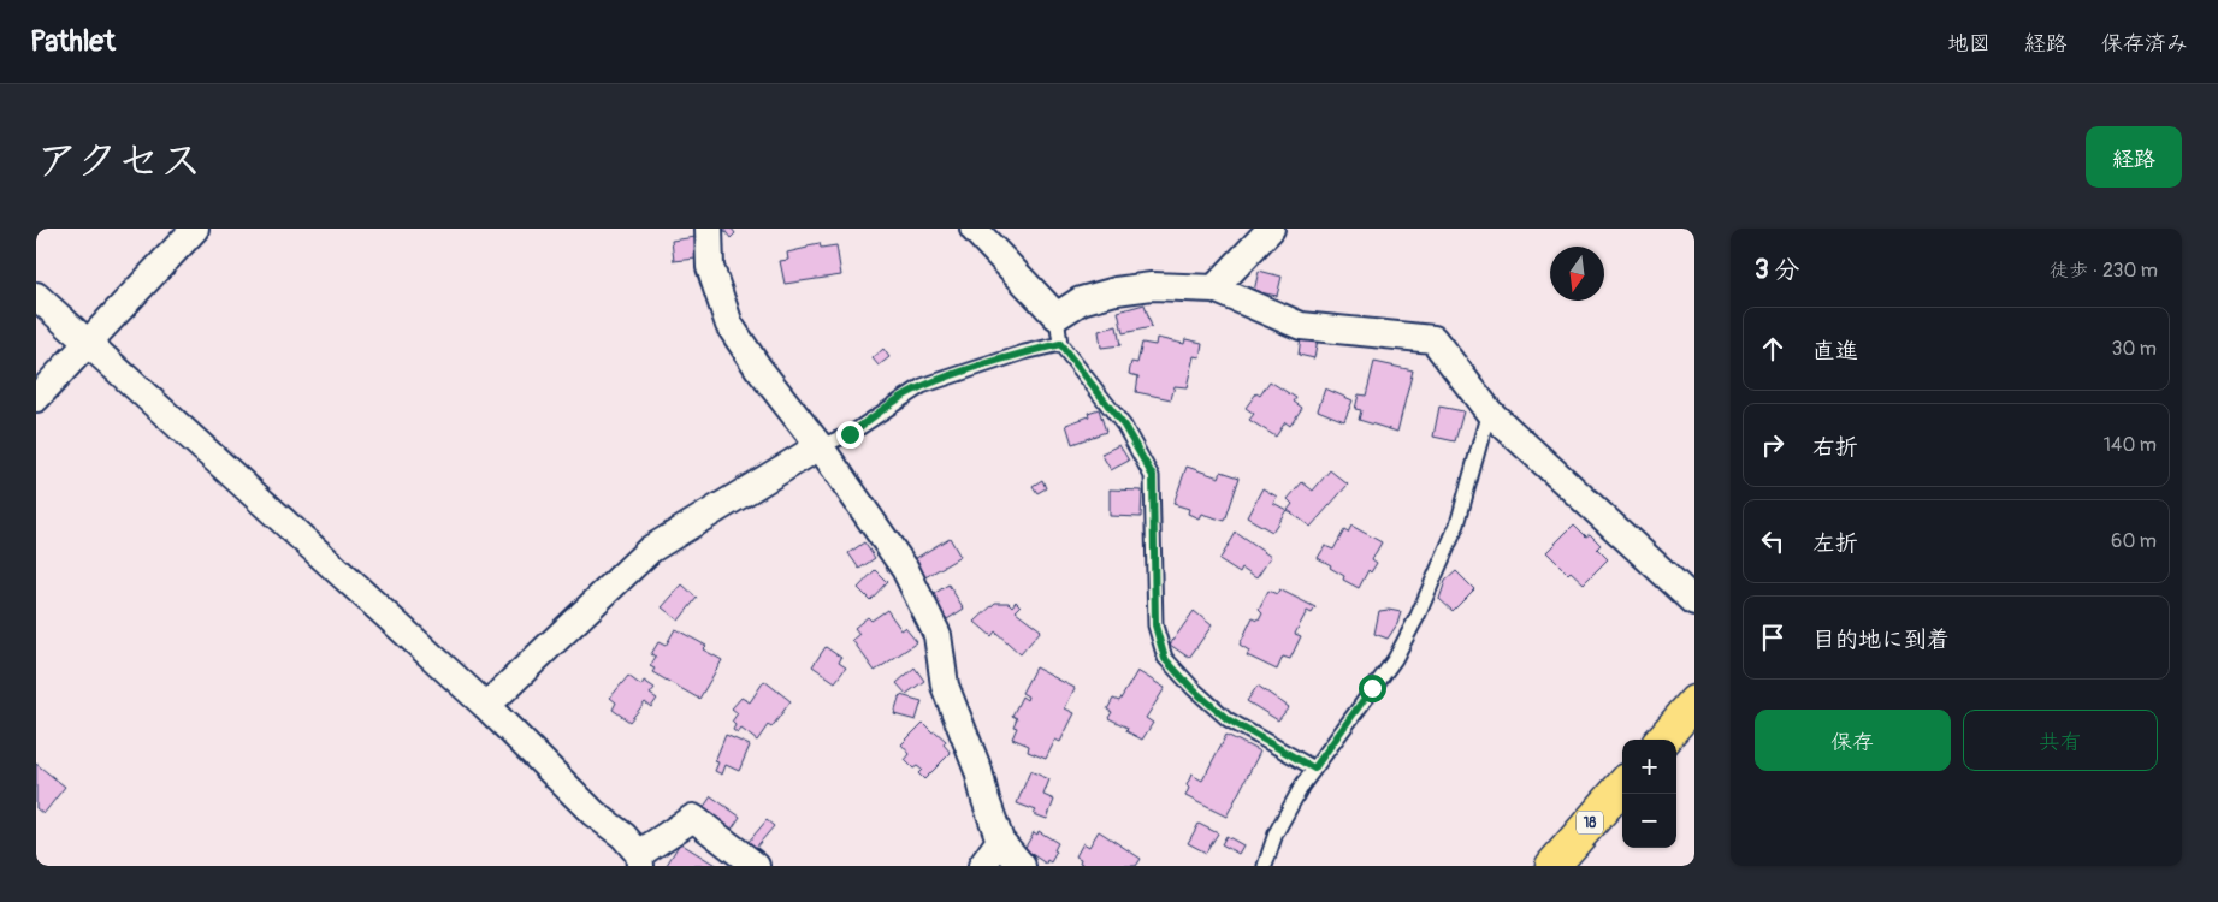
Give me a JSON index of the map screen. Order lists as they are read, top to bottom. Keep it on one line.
{"streets":{"highway":["18"]},"north":"bottom","page":{"header":"Pathlet","nav":["地図","経路","保存済み"],"title":"アクセス","buttons":["経路",["保存","共有"]],"heading":["3 分","徒歩 · 230 m"],"list":[["直進","30 m"],["右折","140 m"],["左折","60 m"],"目的地に到着"],"map_buttons":["+","−"]}}
